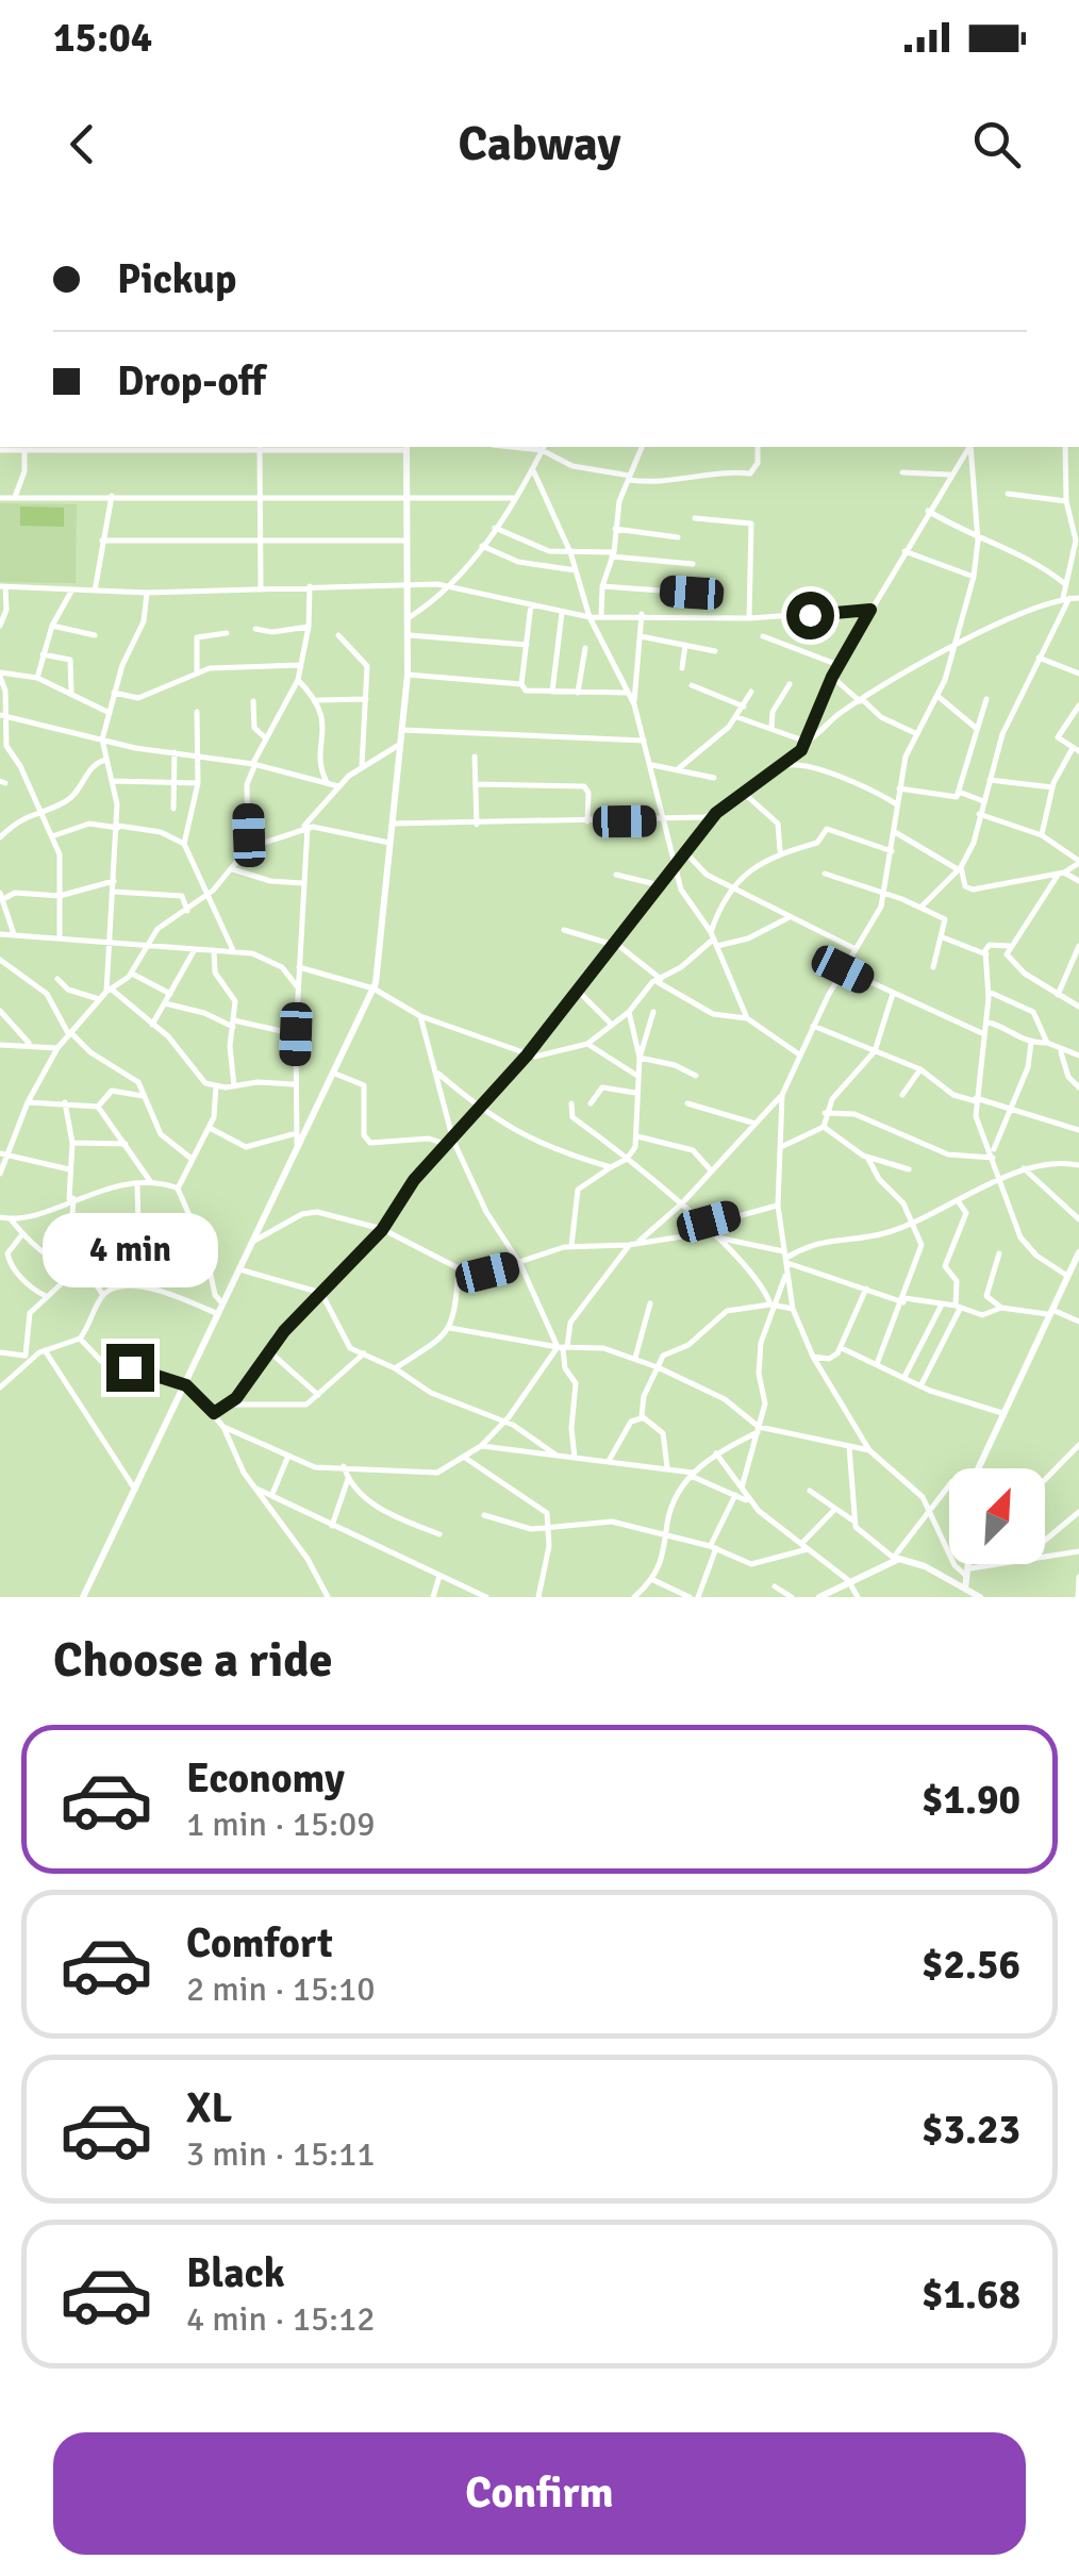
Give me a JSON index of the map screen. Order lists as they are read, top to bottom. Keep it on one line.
{"north":"top right","page":{"status":"15:04","header":"Cabway","banner":["Pickup","Drop-off"],"bubble":"4 min","heading":"Choose a ride","list":[{"name":"Economy","note":"1 min · 15:09","value":"$1.90"},{"name":"Comfort","note":"2 min · 15:10","value":"$2.56"},{"name":"XL","note":"3 min · 15:11","value":"$3.23"},{"name":"Black","note":"4 min · 15:12","value":"$1.68"}],"buttons":"Confirm"}}
